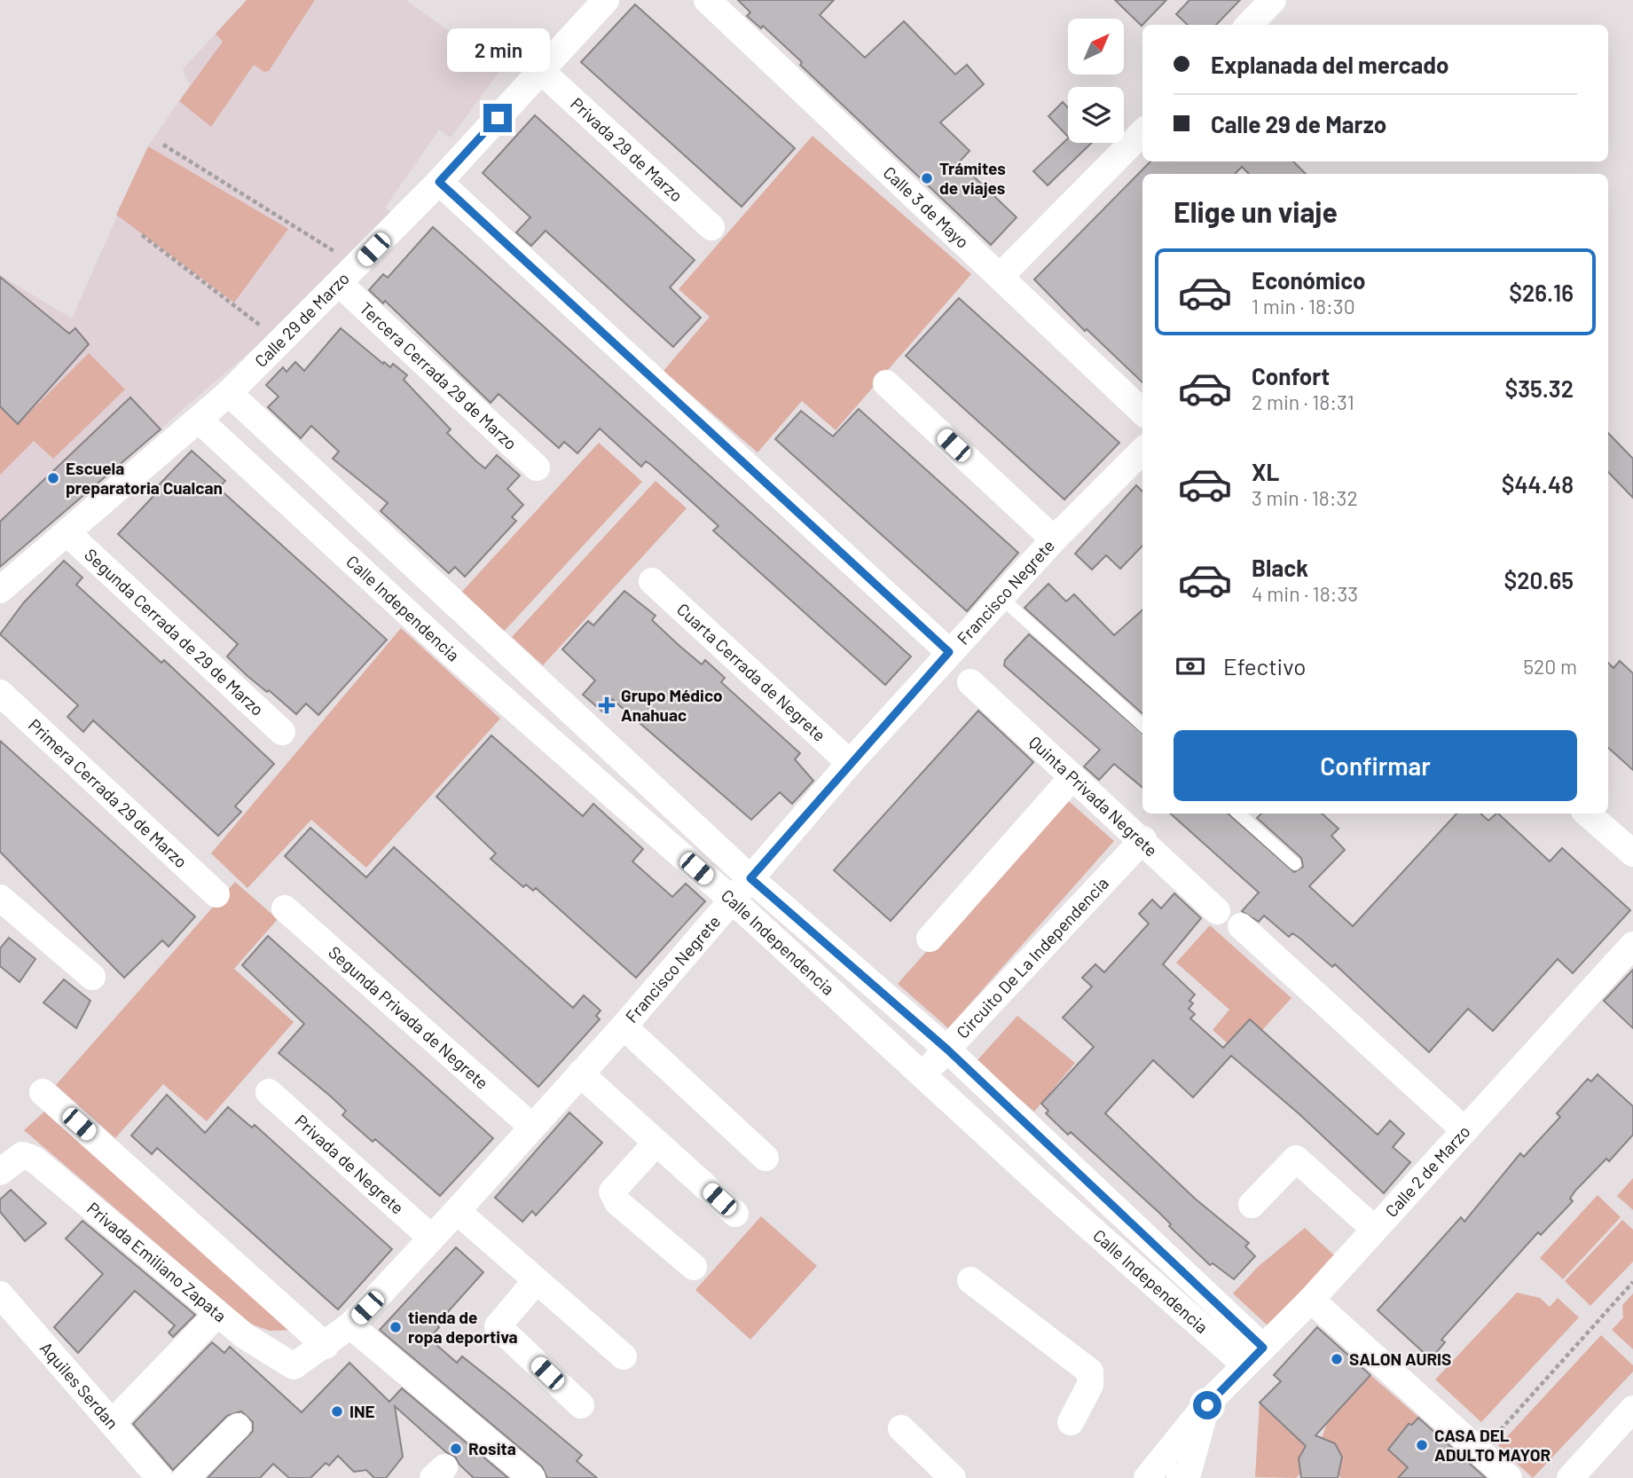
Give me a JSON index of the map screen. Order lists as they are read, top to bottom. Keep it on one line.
{"streets":{"street":["Privada 29 de Marzo","Calle 3 de Mayo","Calle 29 de Marzo","Tercera Cerrada 29 de Marzo","Francisco Negrete","Calle Independencia","Segunda Cerrada de 29 de Marzo","Cuarta Cerrada de Negrete","Primera Cerrada 29 de Marzo","Quinta Privada Negrete","Circuito De La Independencia","Segunda Privada de Negrete","Privada de Negrete","Calle 2 de Marzo","Privada Emiliano Zapata","Aquiles Serdan"]},"crossings":[["Privada 29 de Marzo","Calle 29 de Marzo"],["Calle 29 de Marzo","Tercera Cerrada 29 de Marzo"],["Calle 29 de Marzo","Calle Independencia"],["Calle 29 de Marzo","Segunda Cerrada de 29 de Marzo"],["Francisco Negrete","Calle Independencia"],["Francisco Negrete","Cuarta Cerrada de Negrete"],["Francisco Negrete","Segunda Privada de Negrete"],["Francisco Negrete","Privada de Negrete"],["Francisco Negrete","Privada Emiliano Zapata"],["Calle Independencia","Circuito De La Independencia"],["Calle Independencia","Calle 2 de Marzo"],["Quinta Privada Negrete","Circuito De La Independencia"]],"places":{"other":["Trámites de viajes","Escuela preparatoria Cualcan","tienda de ropa deportiva","SALON AURIS","INE","CASA DEL ADULTO MAYOR","Rosita"],"health":["Grupo Médico Anahuac"]},"north":"top right","page":{"banner":["Explanada del mercado","Calle 29 de Marzo"],"bubble":"2 min","heading":"Elige un viaje","list":[{"name":"Económico","note":"1 min · 18:30","value":"$26.16"},{"name":"Confort","note":"2 min · 18:31","value":"$35.32"},{"name":"XL","note":"3 min · 18:32","value":"$44.48"},{"name":"Black","note":"4 min · 18:33","value":"$20.65"}],"pay":["Efectivo","520 m"],"buttons":"Confirmar"}}
